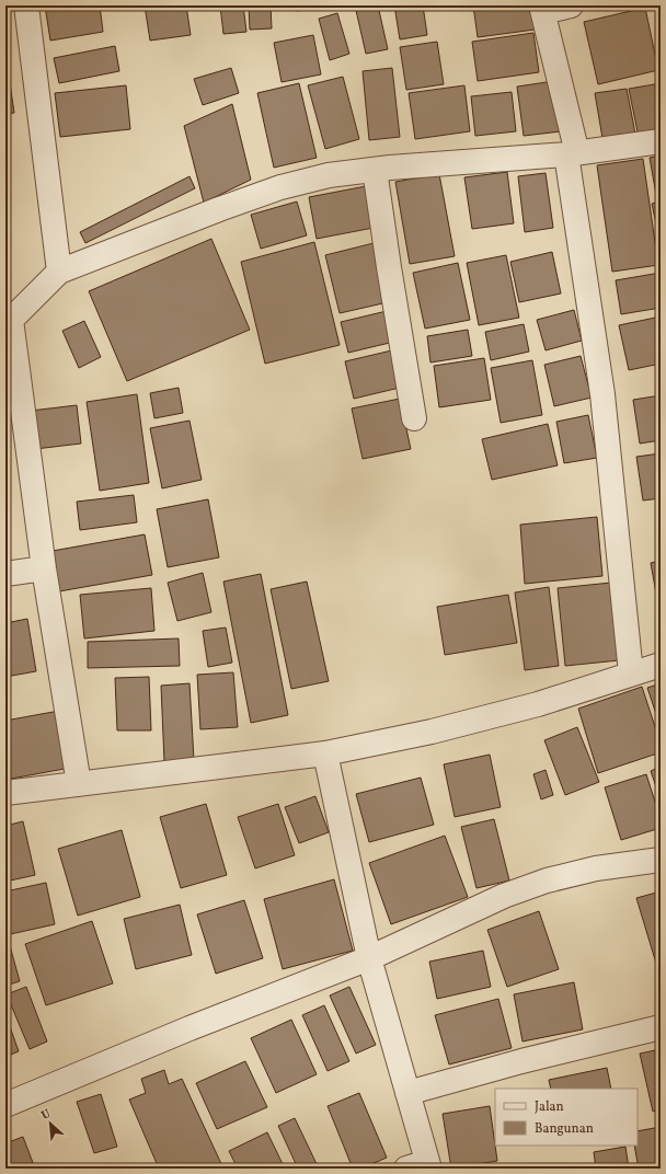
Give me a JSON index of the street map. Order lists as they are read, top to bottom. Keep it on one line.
{"legend":["Jalan","Bangunan"],"north":"top left"}
